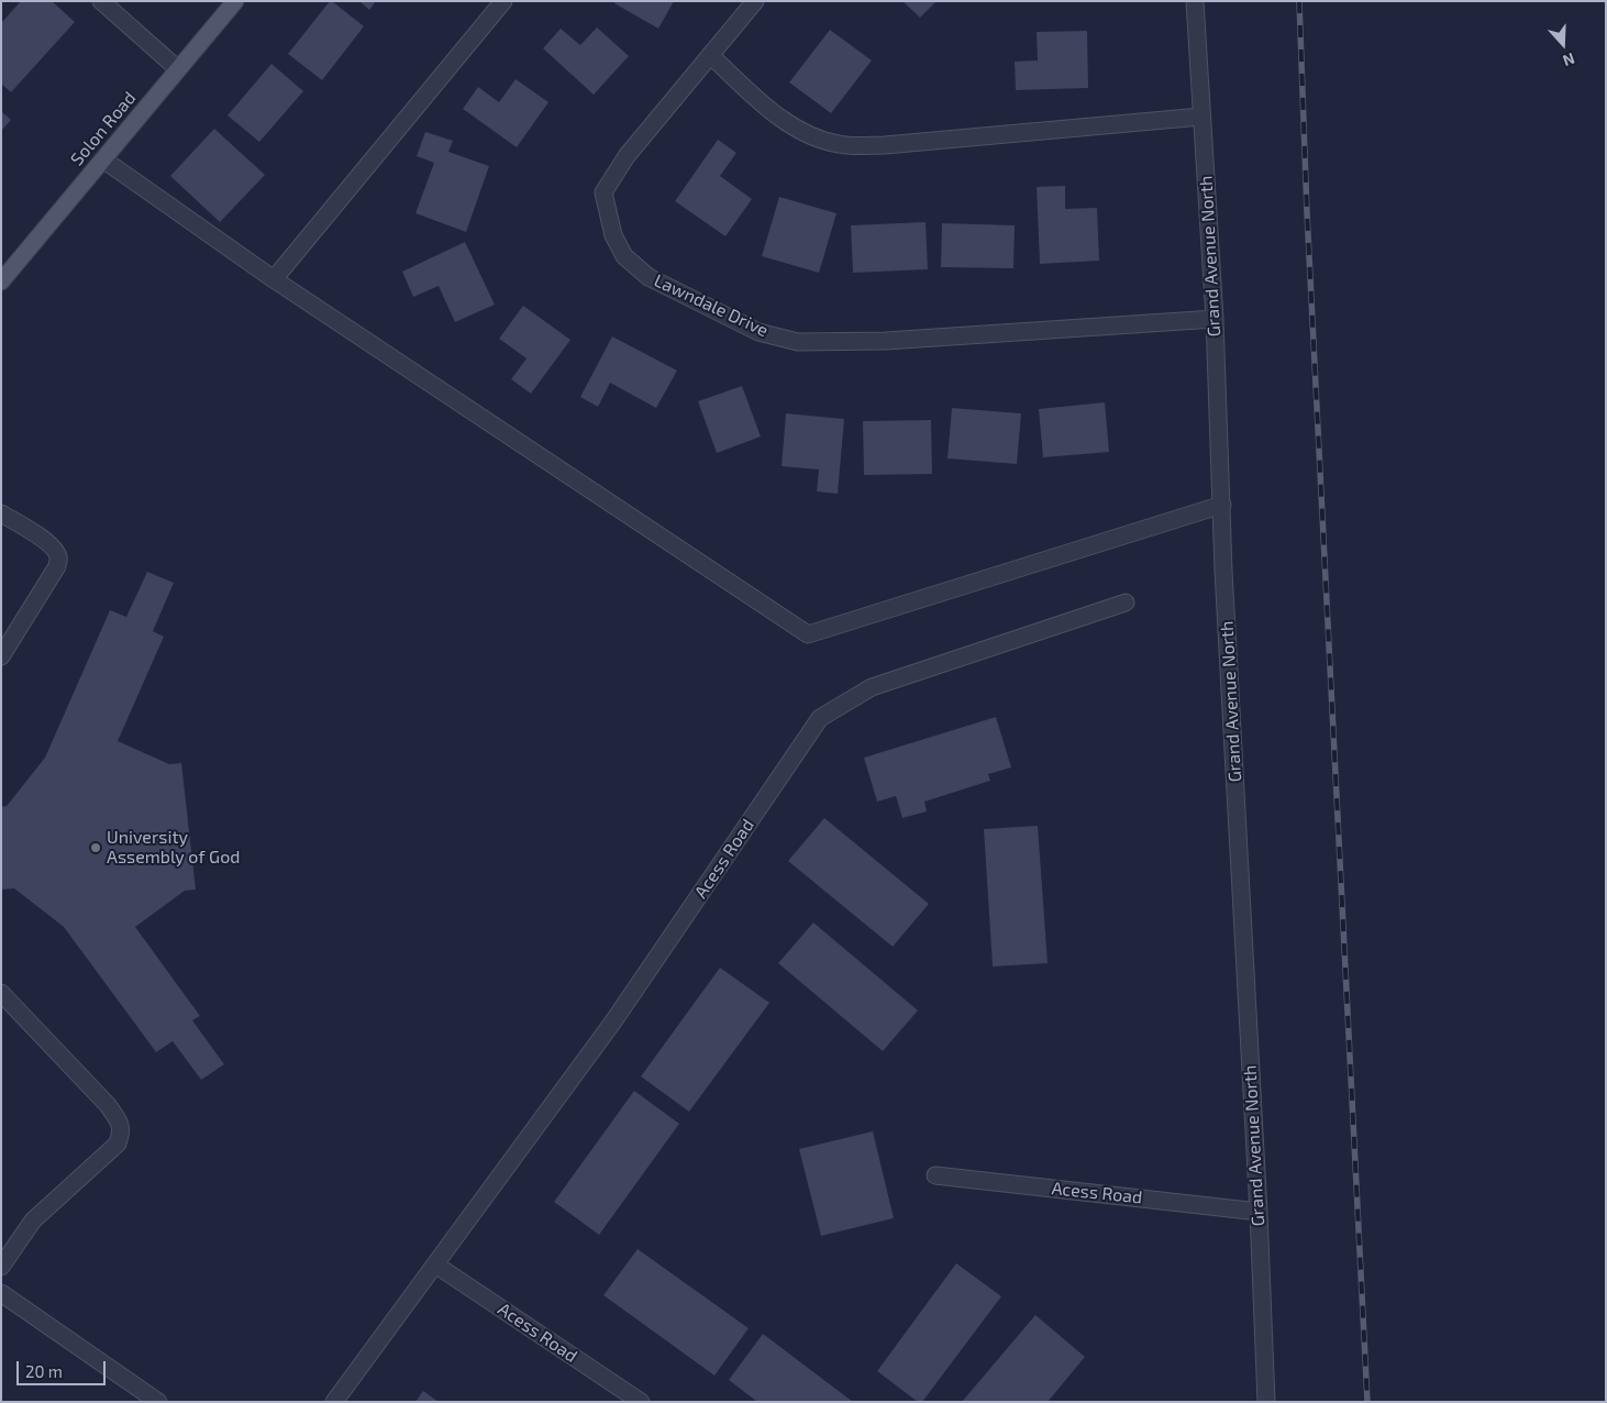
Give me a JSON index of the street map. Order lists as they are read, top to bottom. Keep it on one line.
{"streets":{"main road":["Solon Road"],"street":["Grand Avenue North","Lawndale Drive","Acess Road"]},"crossings":[["Grand Avenue North","Lawndale Drive"],["Grand Avenue North","Acess Road"]],"places":["University Assembly of God"],"scale_bar":"20 m","north":"bottom"}
